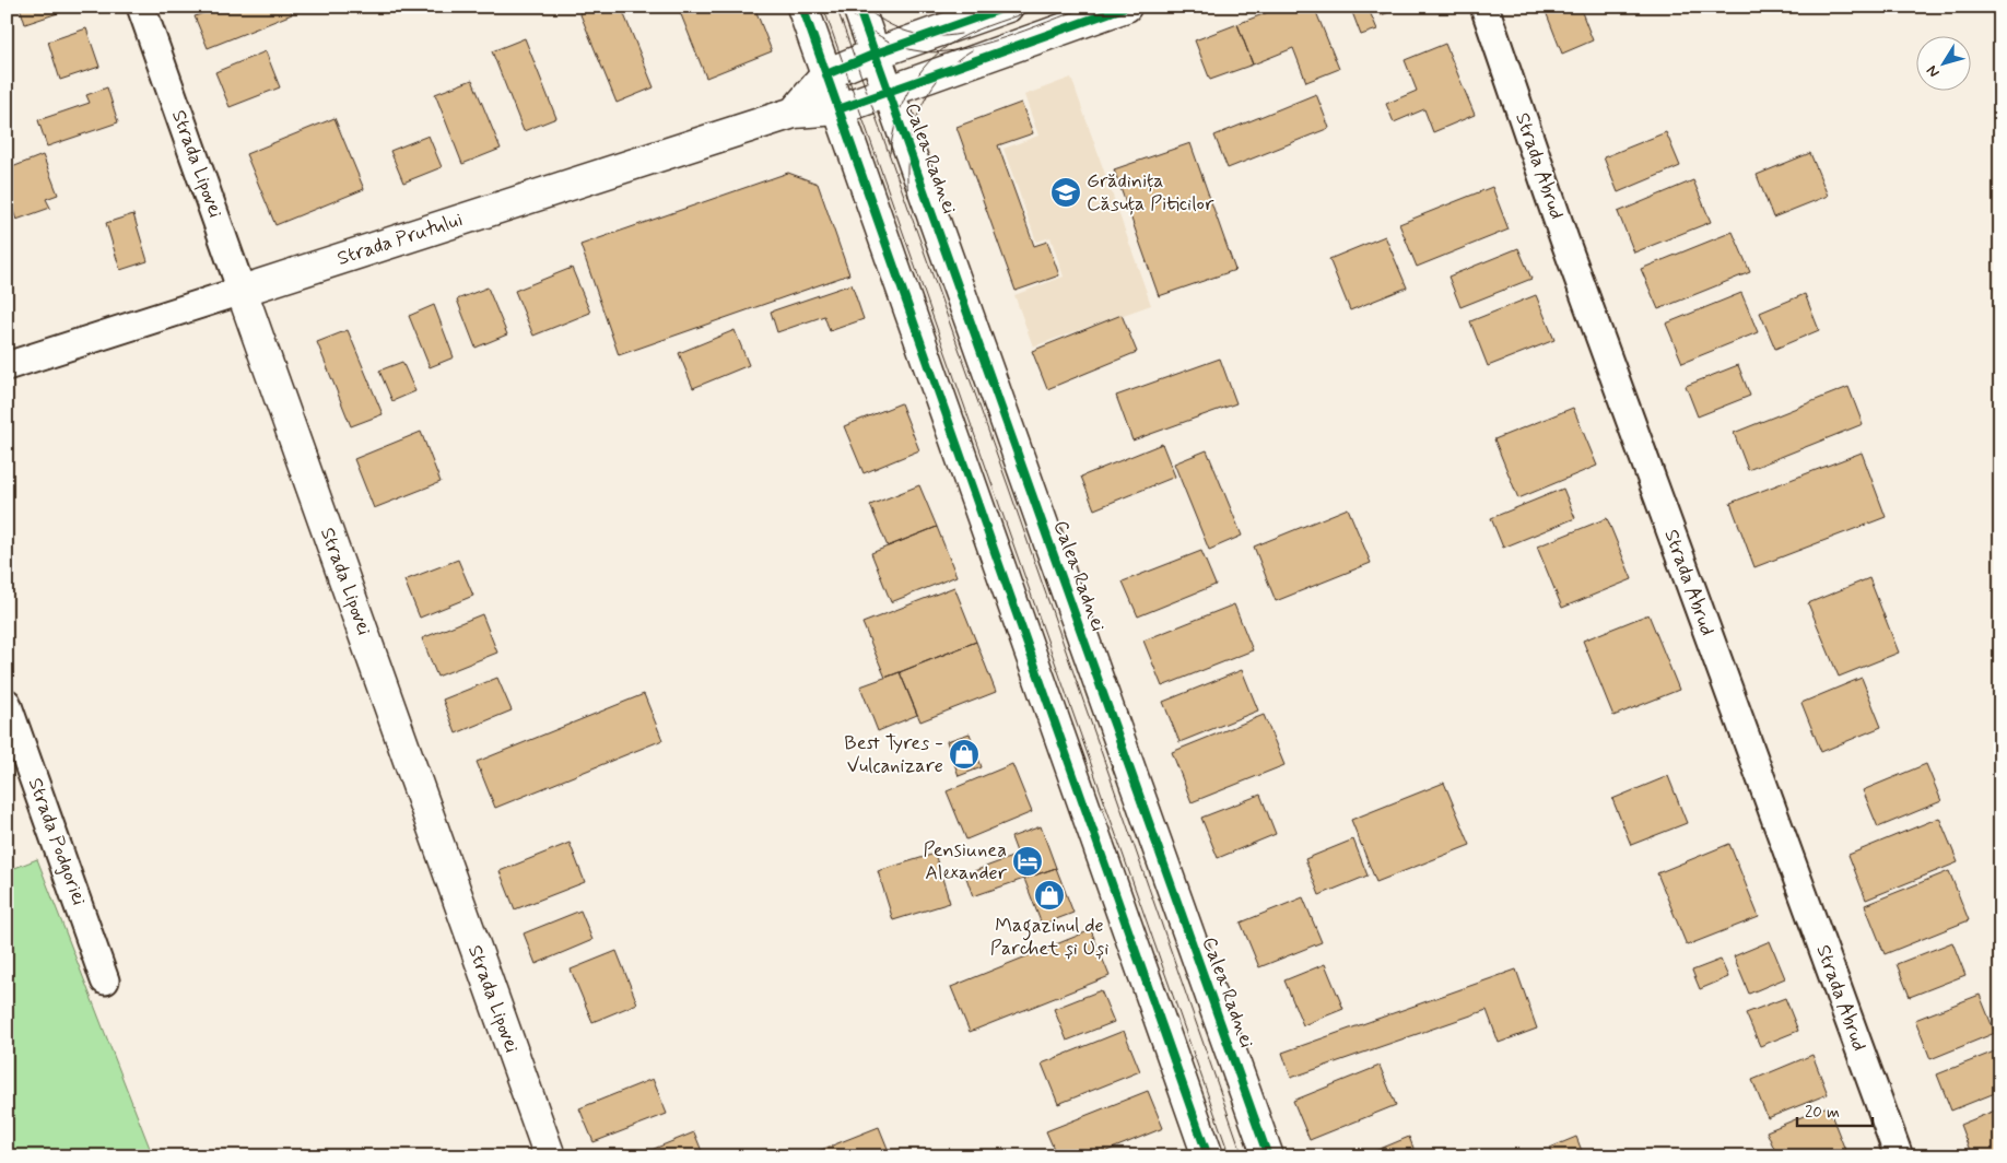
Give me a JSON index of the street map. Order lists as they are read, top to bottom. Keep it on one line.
{"streets":{"main road":["Calea Radnei","Strada Lipovei","Strada Prutului"],"street":["Strada Abrud","Strada Podgoriei"]},"crossings":[["Calea Radnei","Strada Prutului"],["Strada Lipovei","Strada Prutului"]],"places":{"school or university":["Grădinița Căsuța Piticilor"],"shop":["Best Tyres - Vulcanizare","Magazinul de Parchet și Uși"],"hotel":["Pensiunea Alexander"]},"scale_bar":"20 m","north":"bottom left"}
